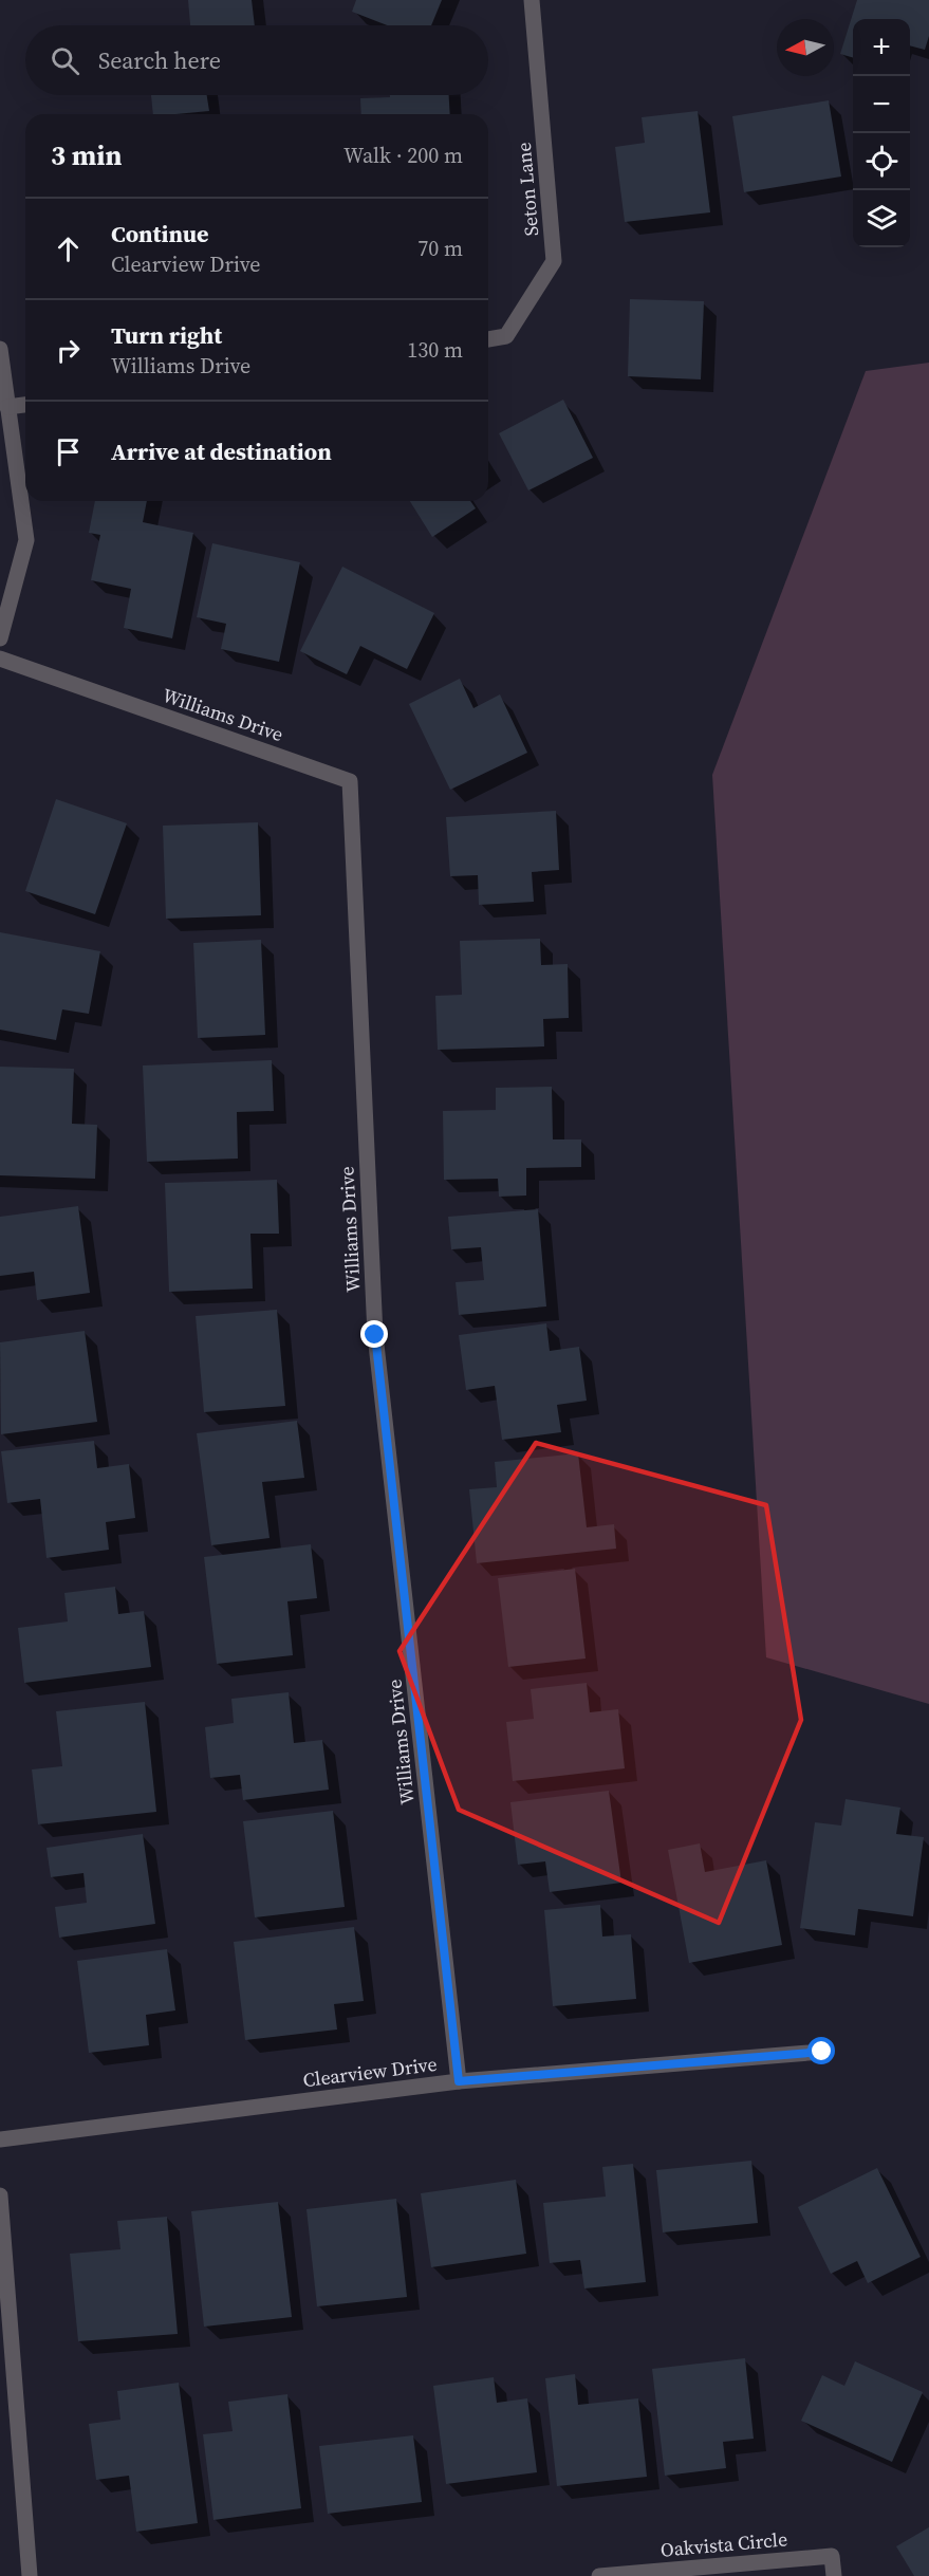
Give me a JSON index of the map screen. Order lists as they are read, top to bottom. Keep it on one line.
{"streets":{"street":["Seton Lane","Williams Drive","Clearview Drive","Oakvista Circle"]},"crossings":[["Williams Drive","Clearview Drive"]],"north":"left","page":{"map_buttons":["+","−"],"search":"Search here","heading":["3 min","Walk · 200 m"],"list":[["Continue","Clearview Drive","70 m"],["Turn right","Williams Drive","130 m"],"Arrive at destination"]}}
